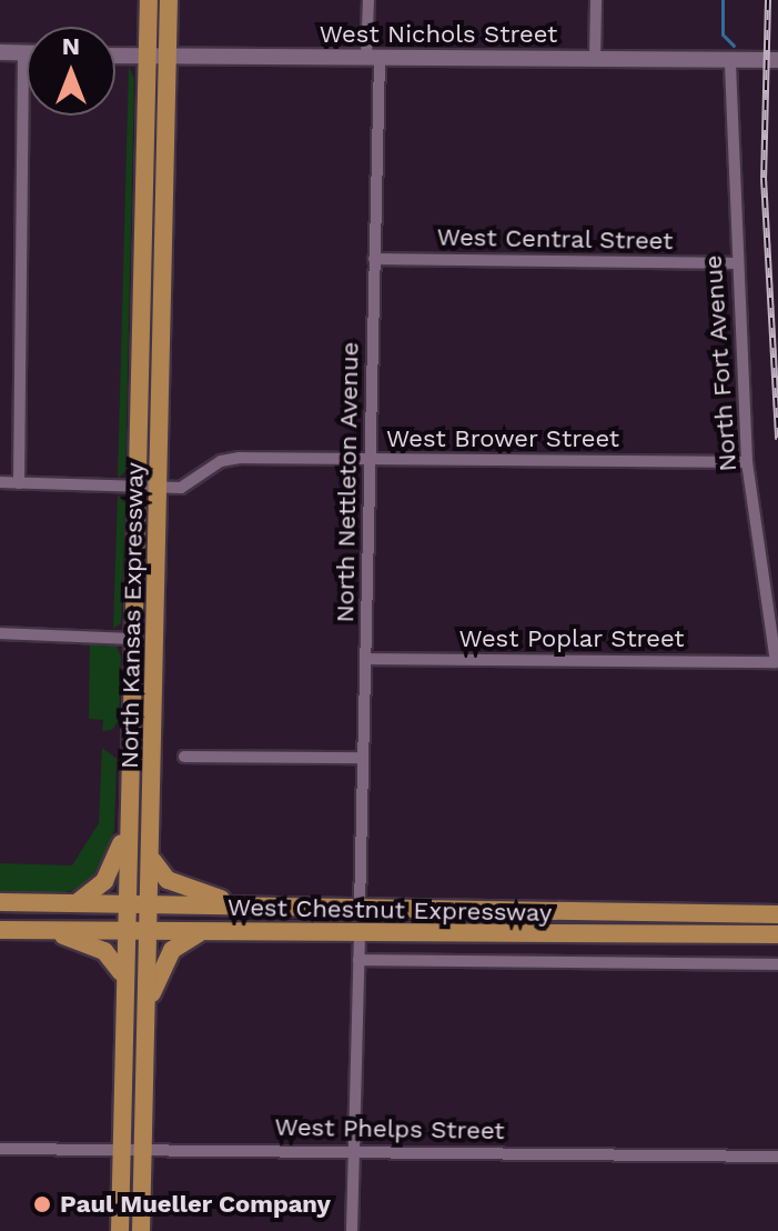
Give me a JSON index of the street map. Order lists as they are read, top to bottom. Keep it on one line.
{"streets":{"main road":["North Kansas Expressway","West Chestnut Expressway"],"street":["West Nichols Street","West Central Street","North Fort Avenue","West Brower Street","North Nettleton Avenue","West Poplar Street","West Phelps Street"]},"crossings":[["West Nichols Street","North Fort Avenue"],["West Nichols Street","North Nettleton Avenue"],["West Nichols Street","North Kansas Expressway"],["West Central Street","North Fort Avenue"],["West Central Street","North Nettleton Avenue"],["North Fort Avenue","West Brower Street"],["North Fort Avenue","West Poplar Street"],["West Brower Street","North Nettleton Avenue"],["West Brower Street","North Kansas Expressway"],["North Nettleton Avenue","West Poplar Street"],["North Nettleton Avenue","West Chestnut Expressway"],["North Kansas Expressway","West Chestnut Expressway"],["North Kansas Expressway","West Phelps Street"]],"places":["Paul Mueller Company"],"north":"top"}
